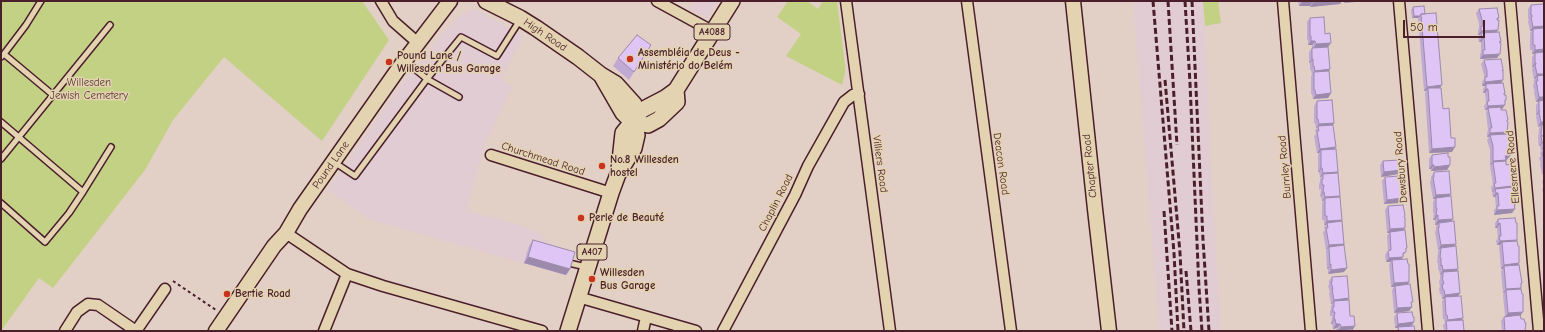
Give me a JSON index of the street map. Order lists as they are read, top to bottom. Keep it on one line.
{"streets":{"main road":["A4088","High Road","A407"],"street":["Churchmead Road","Villiers Road","Deacon Road","Pound Lane","Chapter Road","Burnley Road","Dewsbury Road","Ellesmere Road","Chaplin Road"]},"crossings":[["A4088","High Road"],["High Road","Churchmead Road"],["Villiers Road","Chaplin Road"]],"parks":["Willesden Jewish Cemetery"],"places":["Assembléia de Deus - Ministério do Belém","Pound Lane / Willesden Bus Garage","No.8 Willesden hostel","Perle de Beauté","Willesden Bus Garage","Bertie Road"],"scale_bar":"50 m"}
